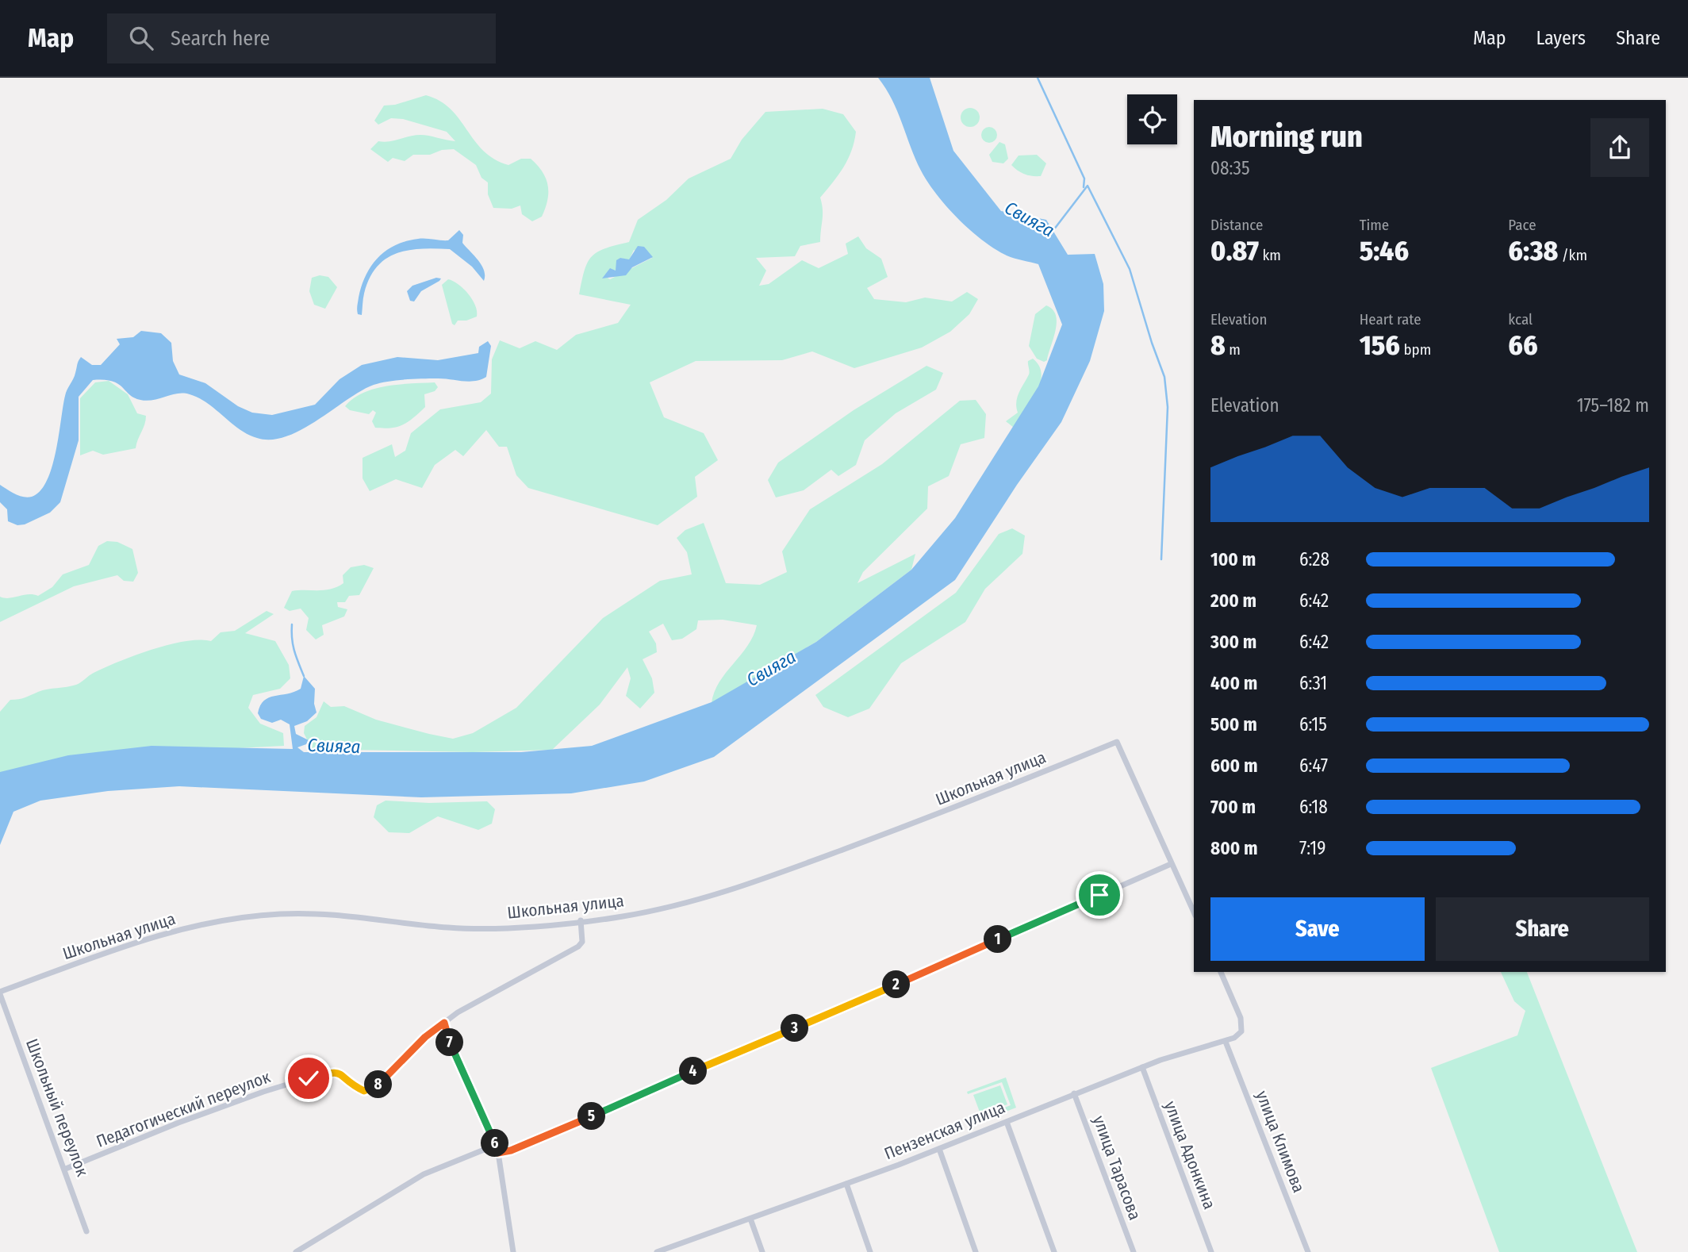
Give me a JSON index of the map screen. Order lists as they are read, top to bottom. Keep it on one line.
{"streets":{"street":["Школьная улица","Школьный переулок","Педагогический переулок","Пензенская улица","улица Климова","улица Адонкина","улица Тарасова"]},"crossings":[["Школьная улица","Школьный переулок"],["Школьный переулок","Педагогический переулок"],["Пензенская улица","улица Климова"],["Пензенская улица","улица Адонкина"],["Пензенская улица","улица Тарасова"]],"water":["Свияга"],"page":{"header":"Map","search":"Search here","nav":["Map","Layers","Share"],"heading":["Morning run","08:35"],"stats":[["Distance","0.87 km"],["Time","5:46"],["Pace","6:38 /km"],["Elevation","8 m"],["Heart rate","156 bpm"],["kcal","66"]],"chart":["Elevation","175–182 m"],"list":[{"name":"100 m","note":"6:28"},{"name":"200 m","note":"6:42"},{"name":"300 m","note":"6:42"},{"name":"400 m","note":"6:31"},{"name":"500 m","note":"6:15"},{"name":"600 m","note":"6:47"},{"name":"700 m","note":"6:18"},{"name":"800 m","note":"7:19"}],"buttons":["Save","Share"],"pins":["1","2","3","7","4","8","5","6"]}}
